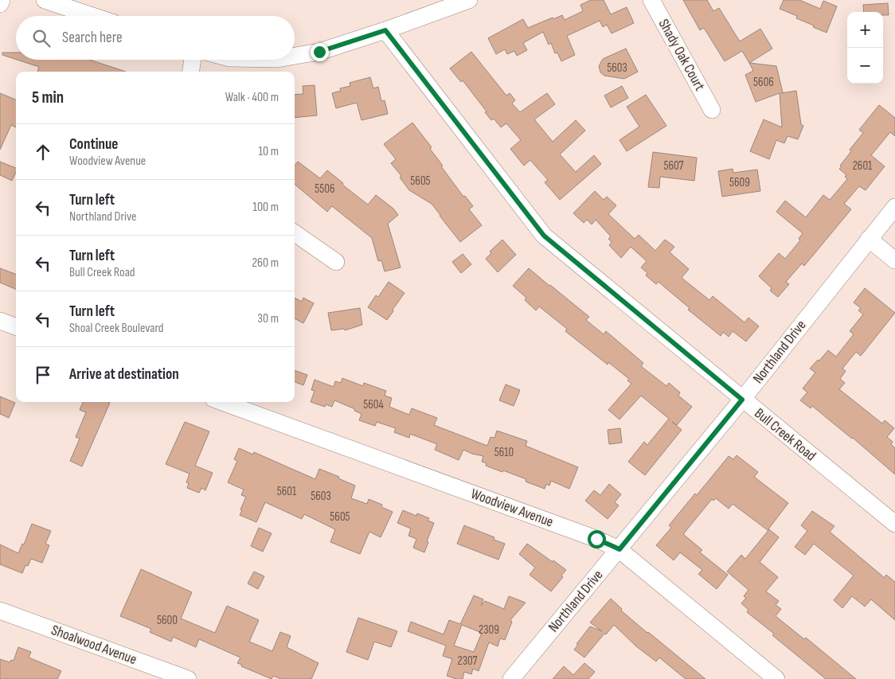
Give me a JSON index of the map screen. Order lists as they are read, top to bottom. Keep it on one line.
{"streets":{"street":["Shady Oak Court","Northland Drive","Bull Creek Road","Woodview Avenue","Shoalwood Avenue"]},"crossings":[["Northland Drive","Bull Creek Road"],["Northland Drive","Woodview Avenue"]],"house_numbers":["5603","5606","5607","2601","5605","5609","5506","5604","5610","5601","5603","5605","5600","2309","2307"],"page":{"map_buttons":["+","−"],"search":"Search here","heading":["5 min","Walk · 400 m"],"list":[["Continue","Woodview Avenue","10 m"],["Turn left","Northland Drive","100 m"],["Turn left","Bull Creek Road","260 m"],["Turn left","Shoal Creek Boulevard","30 m"],"Arrive at destination"]}}
